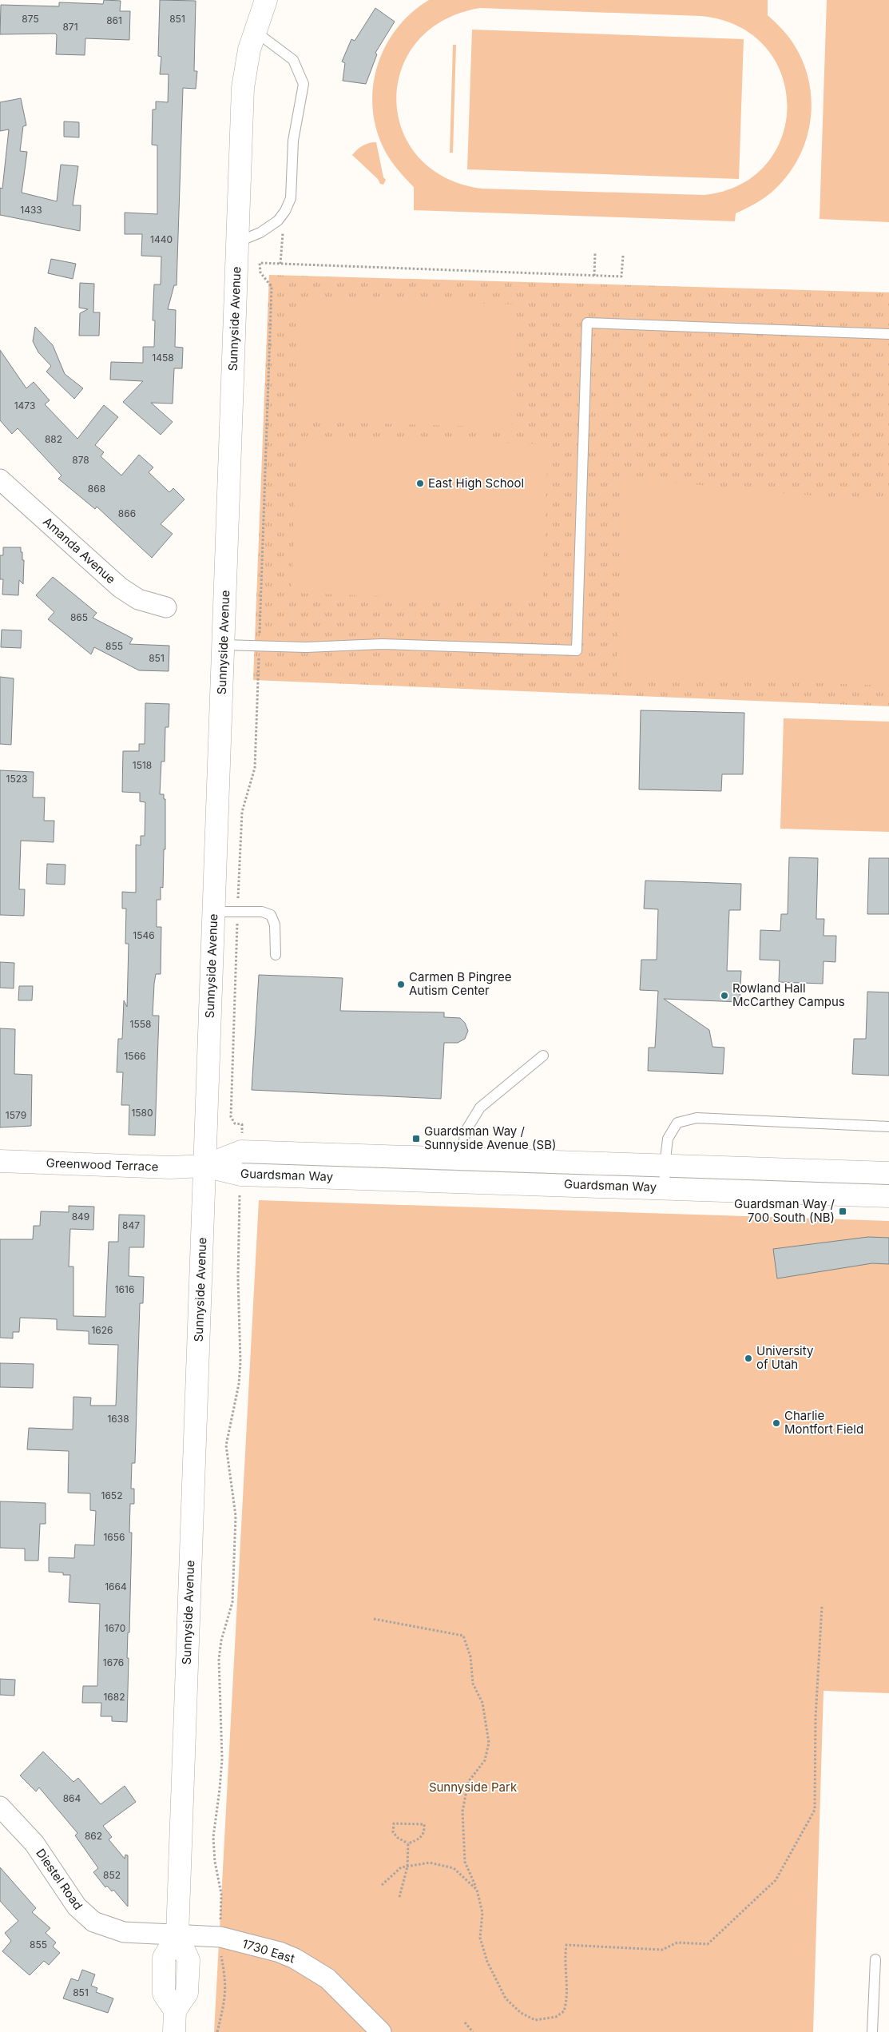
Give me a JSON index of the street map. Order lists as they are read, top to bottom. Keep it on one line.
{"streets":{"main road":["Sunnyside Avenue","Greenwood Terrace","Guardsman Way"],"street":["Amanda Avenue","Diestel Road","1730 East"]},"crossings":[["Sunnyside Avenue","Greenwood Terrace"],["Sunnyside Avenue","Guardsman Way"],["Sunnyside Avenue","Diestel Road"],["Sunnyside Avenue","1730 East"],["Greenwood Terrace","Guardsman Way"],["Diestel Road","1730 East"]],"parks":["Sunnyside Park"],"places":{"other":["East High School","Carmen B Pingree Autism Center","Rowland Hall McCarthey Campus","University of Utah","Charlie Montfort Field"],"transit":["Guardsman Way / Sunnyside Avenue (SB)","Guardsman Way / 700 South (NB)"]},"house_numbers":["875","851","861","871","1433","1440","1458","1473","882","878","868","866","865","855","851","1518","1523","1546","1558","1566","1580","1579","849","847","1616","1626","1638","1652","1656","1664","1670","1676","1682","864","862","852","855","851"]}
